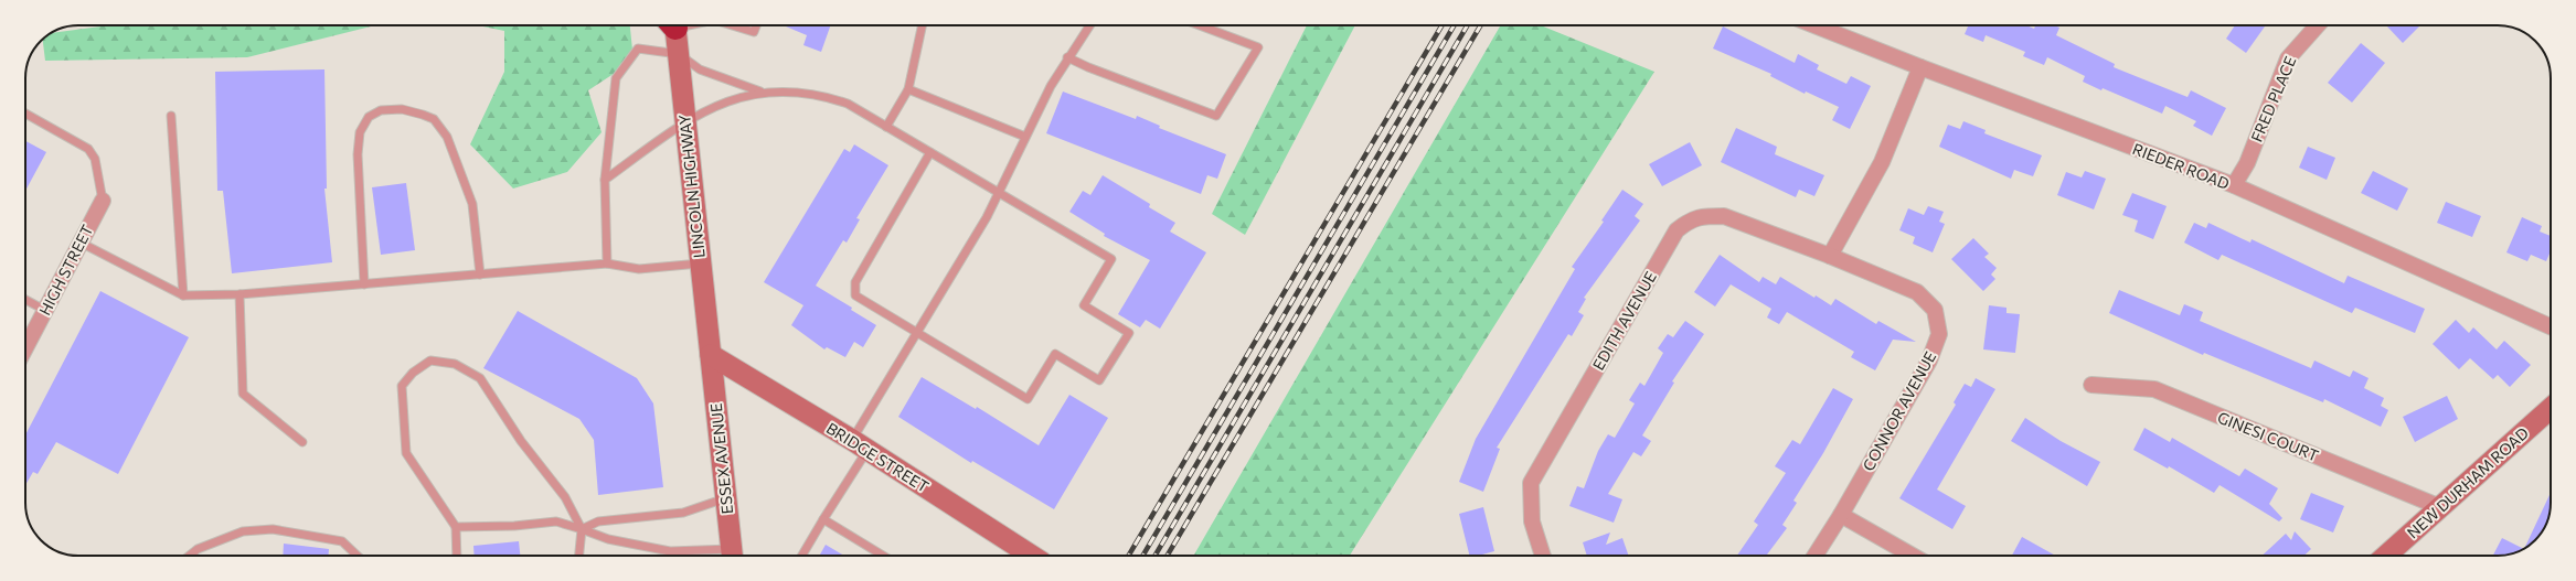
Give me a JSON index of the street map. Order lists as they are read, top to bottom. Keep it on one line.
{"streets":{"street":["FRED PLACE","RIEDER ROAD","LINCOLN HIGHWAY","HIGH STREET","EDITH AVENUE","CONNOR AVENUE","GINESI COURT","BRIDGE STREET","ESSEX AVENUE","NEW DURHAM ROAD"]},"crossings":[["FRED PLACE","RIEDER ROAD"],["LINCOLN HIGHWAY","BRIDGE STREET"],["LINCOLN HIGHWAY","ESSEX AVENUE"],["EDITH AVENUE","CONNOR AVENUE"],["GINESI COURT","NEW DURHAM ROAD"],["BRIDGE STREET","ESSEX AVENUE"]]}
